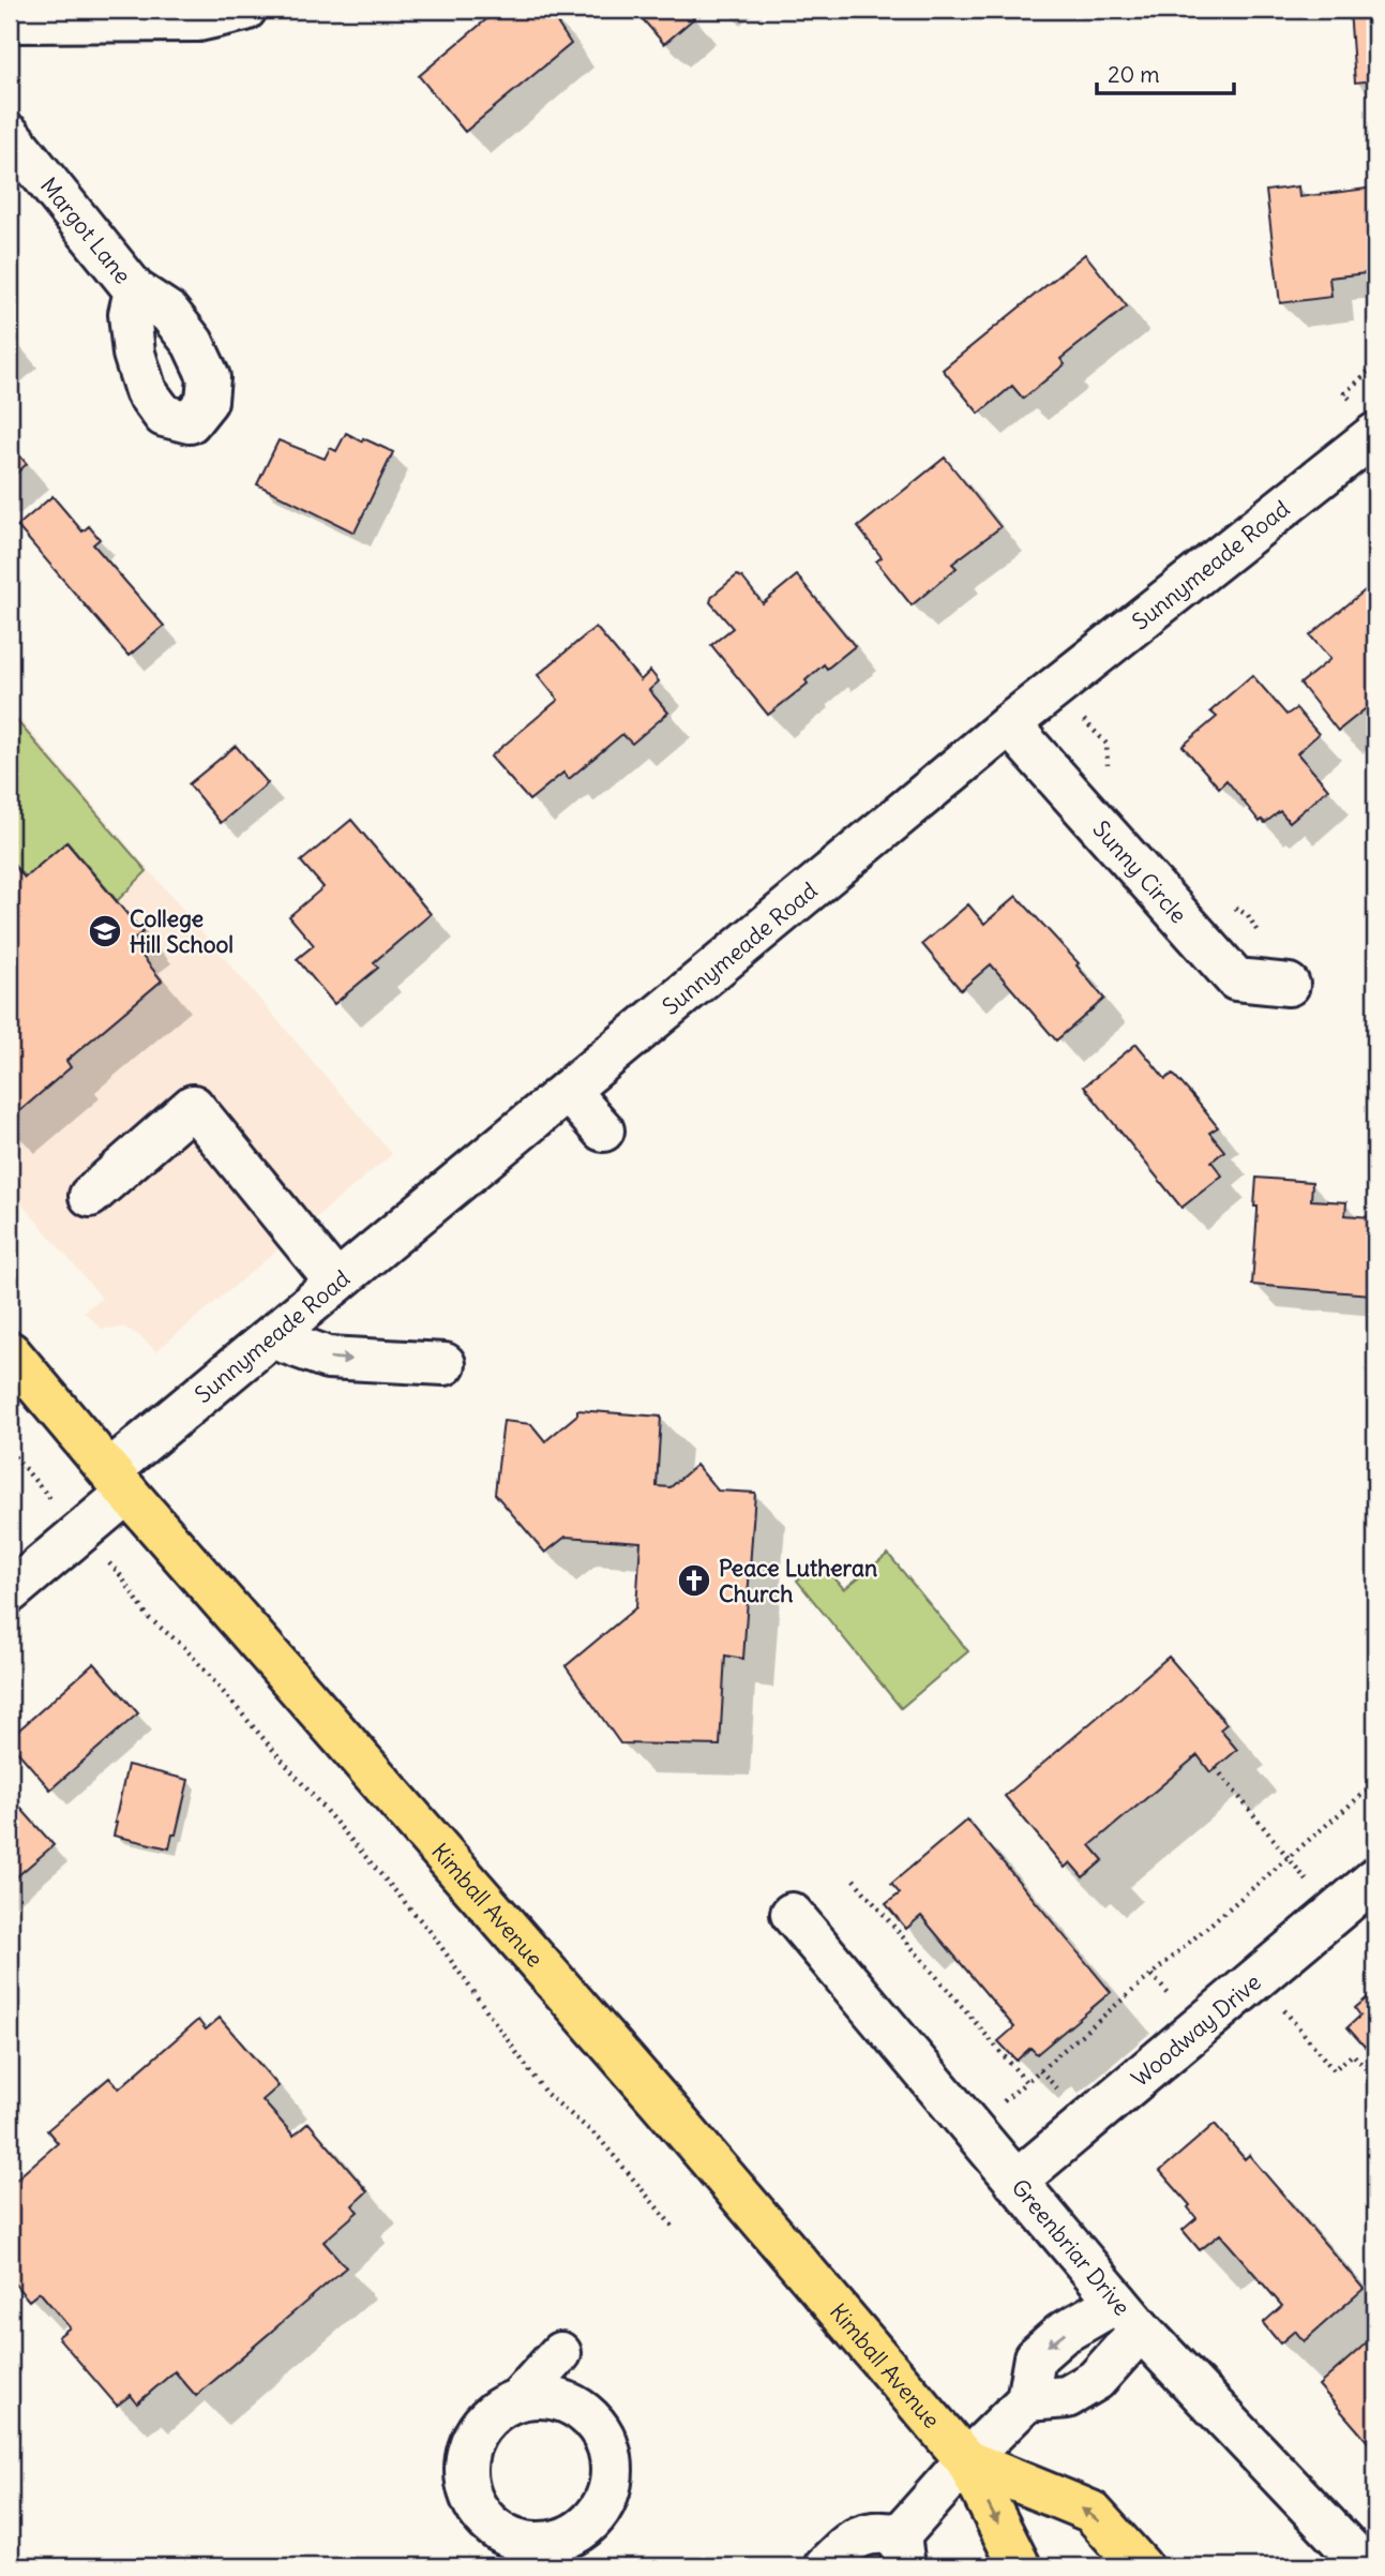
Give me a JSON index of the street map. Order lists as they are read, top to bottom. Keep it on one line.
{"streets":{"main road":["Kimball Avenue"],"street":["Margot Lane","Sunnymeade Road","Sunny Circle","Woodway Drive","Greenbriar Drive"]},"crossings":[["Sunnymeade Road","Sunny Circle"],["Sunnymeade Road","Kimball Avenue"],["Woodway Drive","Greenbriar Drive"]],"places":{"school or university":["College Hill School"],"church":["Peace Lutheran Church"]},"scale_bar":"20 m"}
